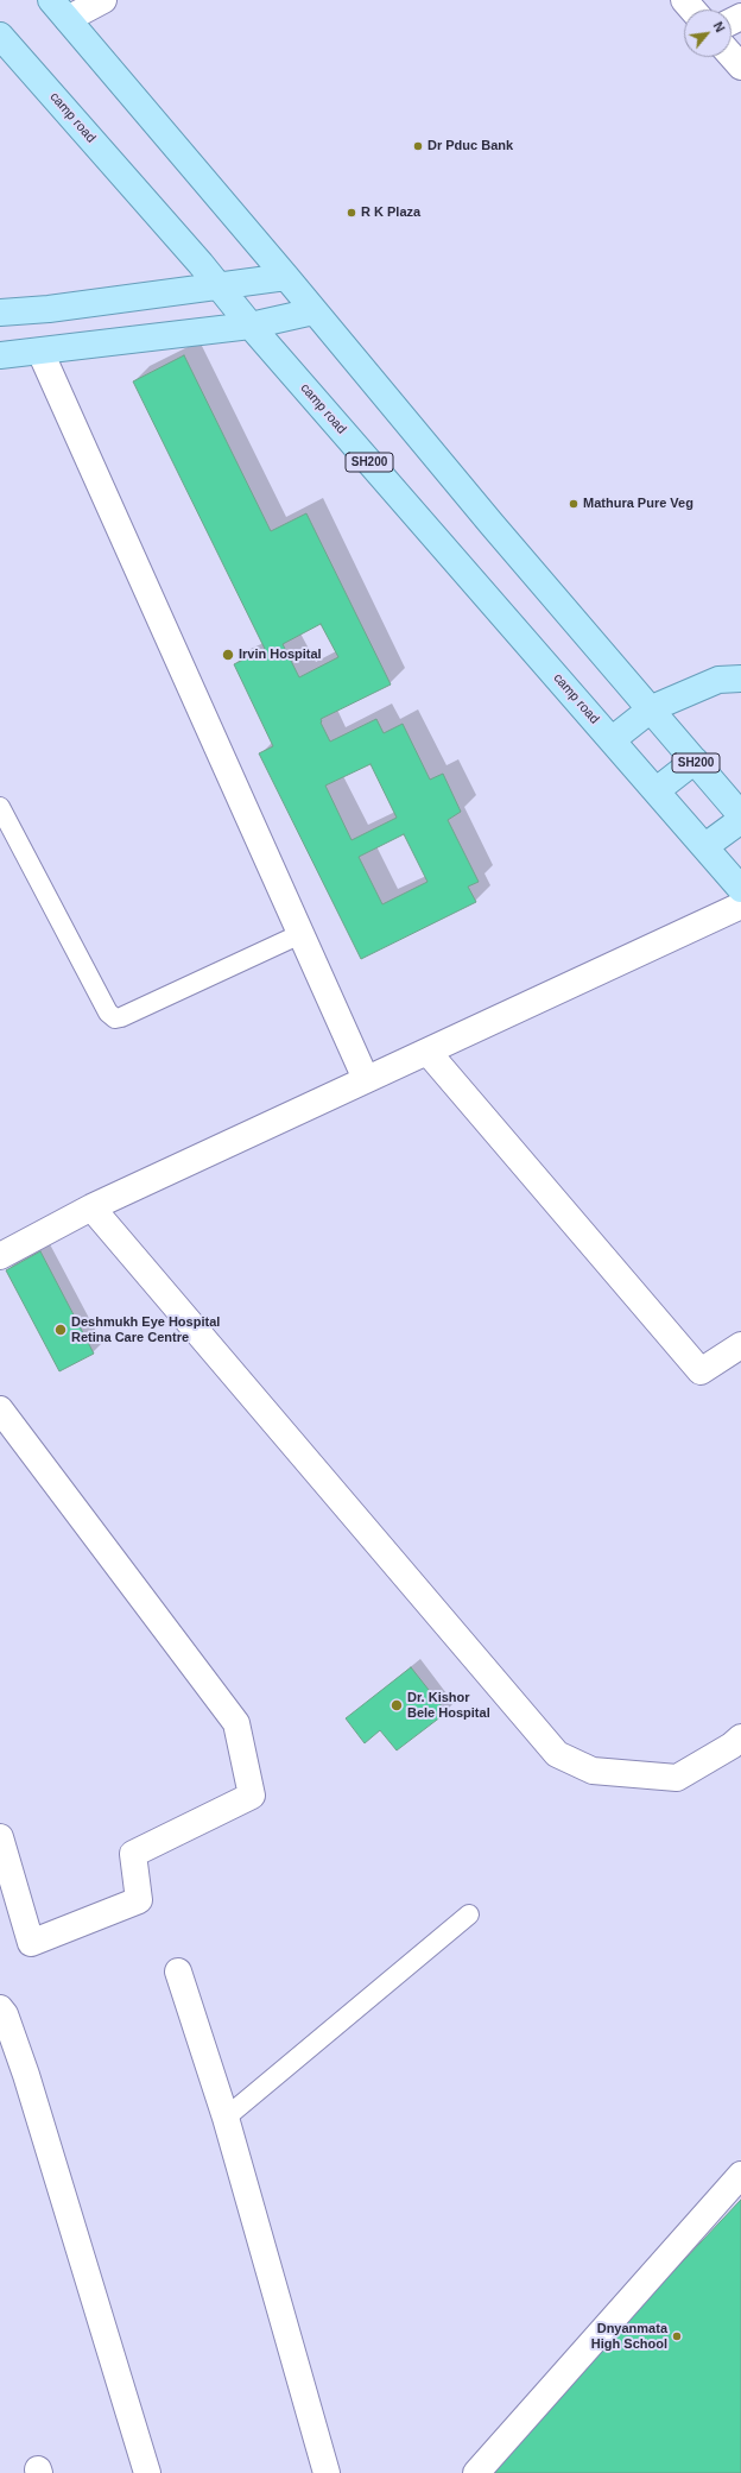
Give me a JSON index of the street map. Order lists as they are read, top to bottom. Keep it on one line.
{"streets":{"main road":["camp road","SH200"]},"places":["Dr Pduc Bank","R K Plaza","Mathura Pure Veg","Irvin Hospital","Deshmukh Eye Hospital Retina Care Centre","Dr. Kishor Bele Hospital","Dnyanmata High School"],"north":"top right"}
